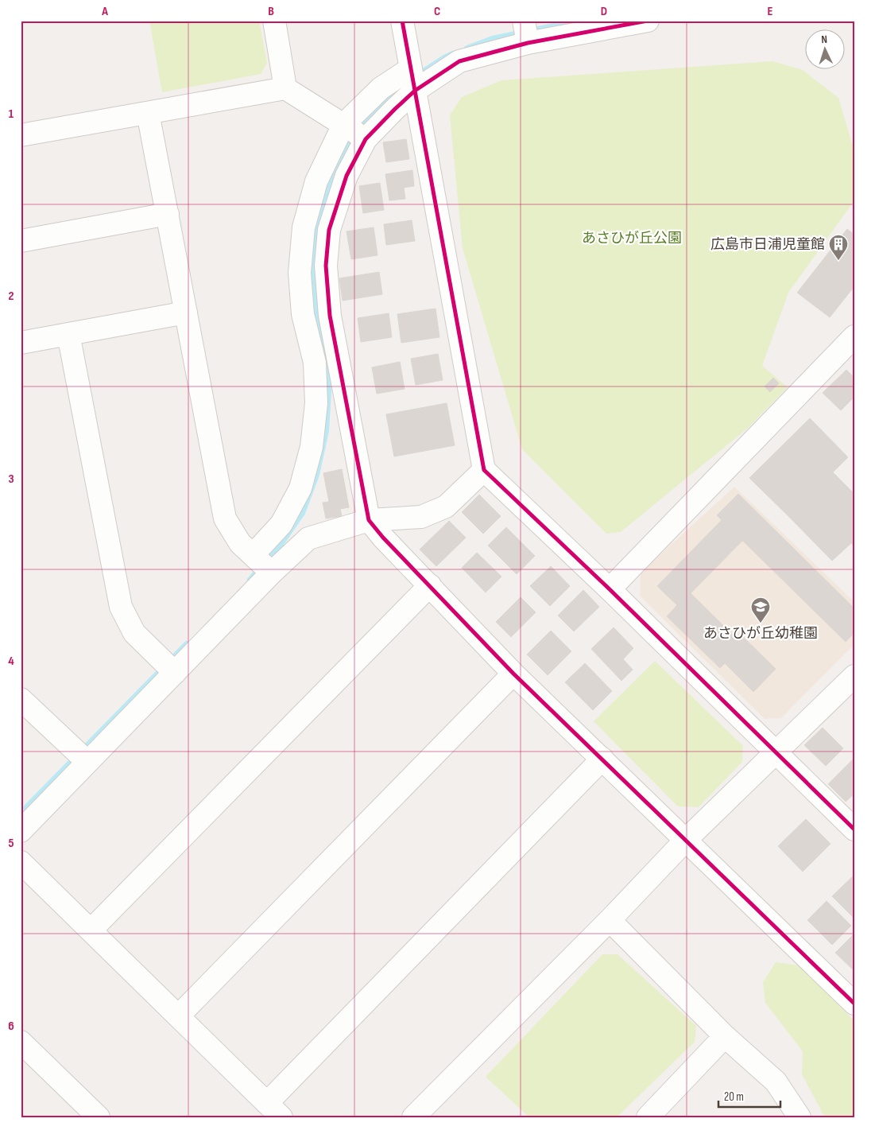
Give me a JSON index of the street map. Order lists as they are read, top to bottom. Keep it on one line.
{"parks":["あさひが丘公園"],"places":{"building":["広島市日浦児童館"],"school or university":["あさひが丘幼稚園"]},"scale_bar":"20 m","north":"top","grid":{"columns":["A","B","C","D","E"],"rows":["1","2","3","4","5","6"]}}
